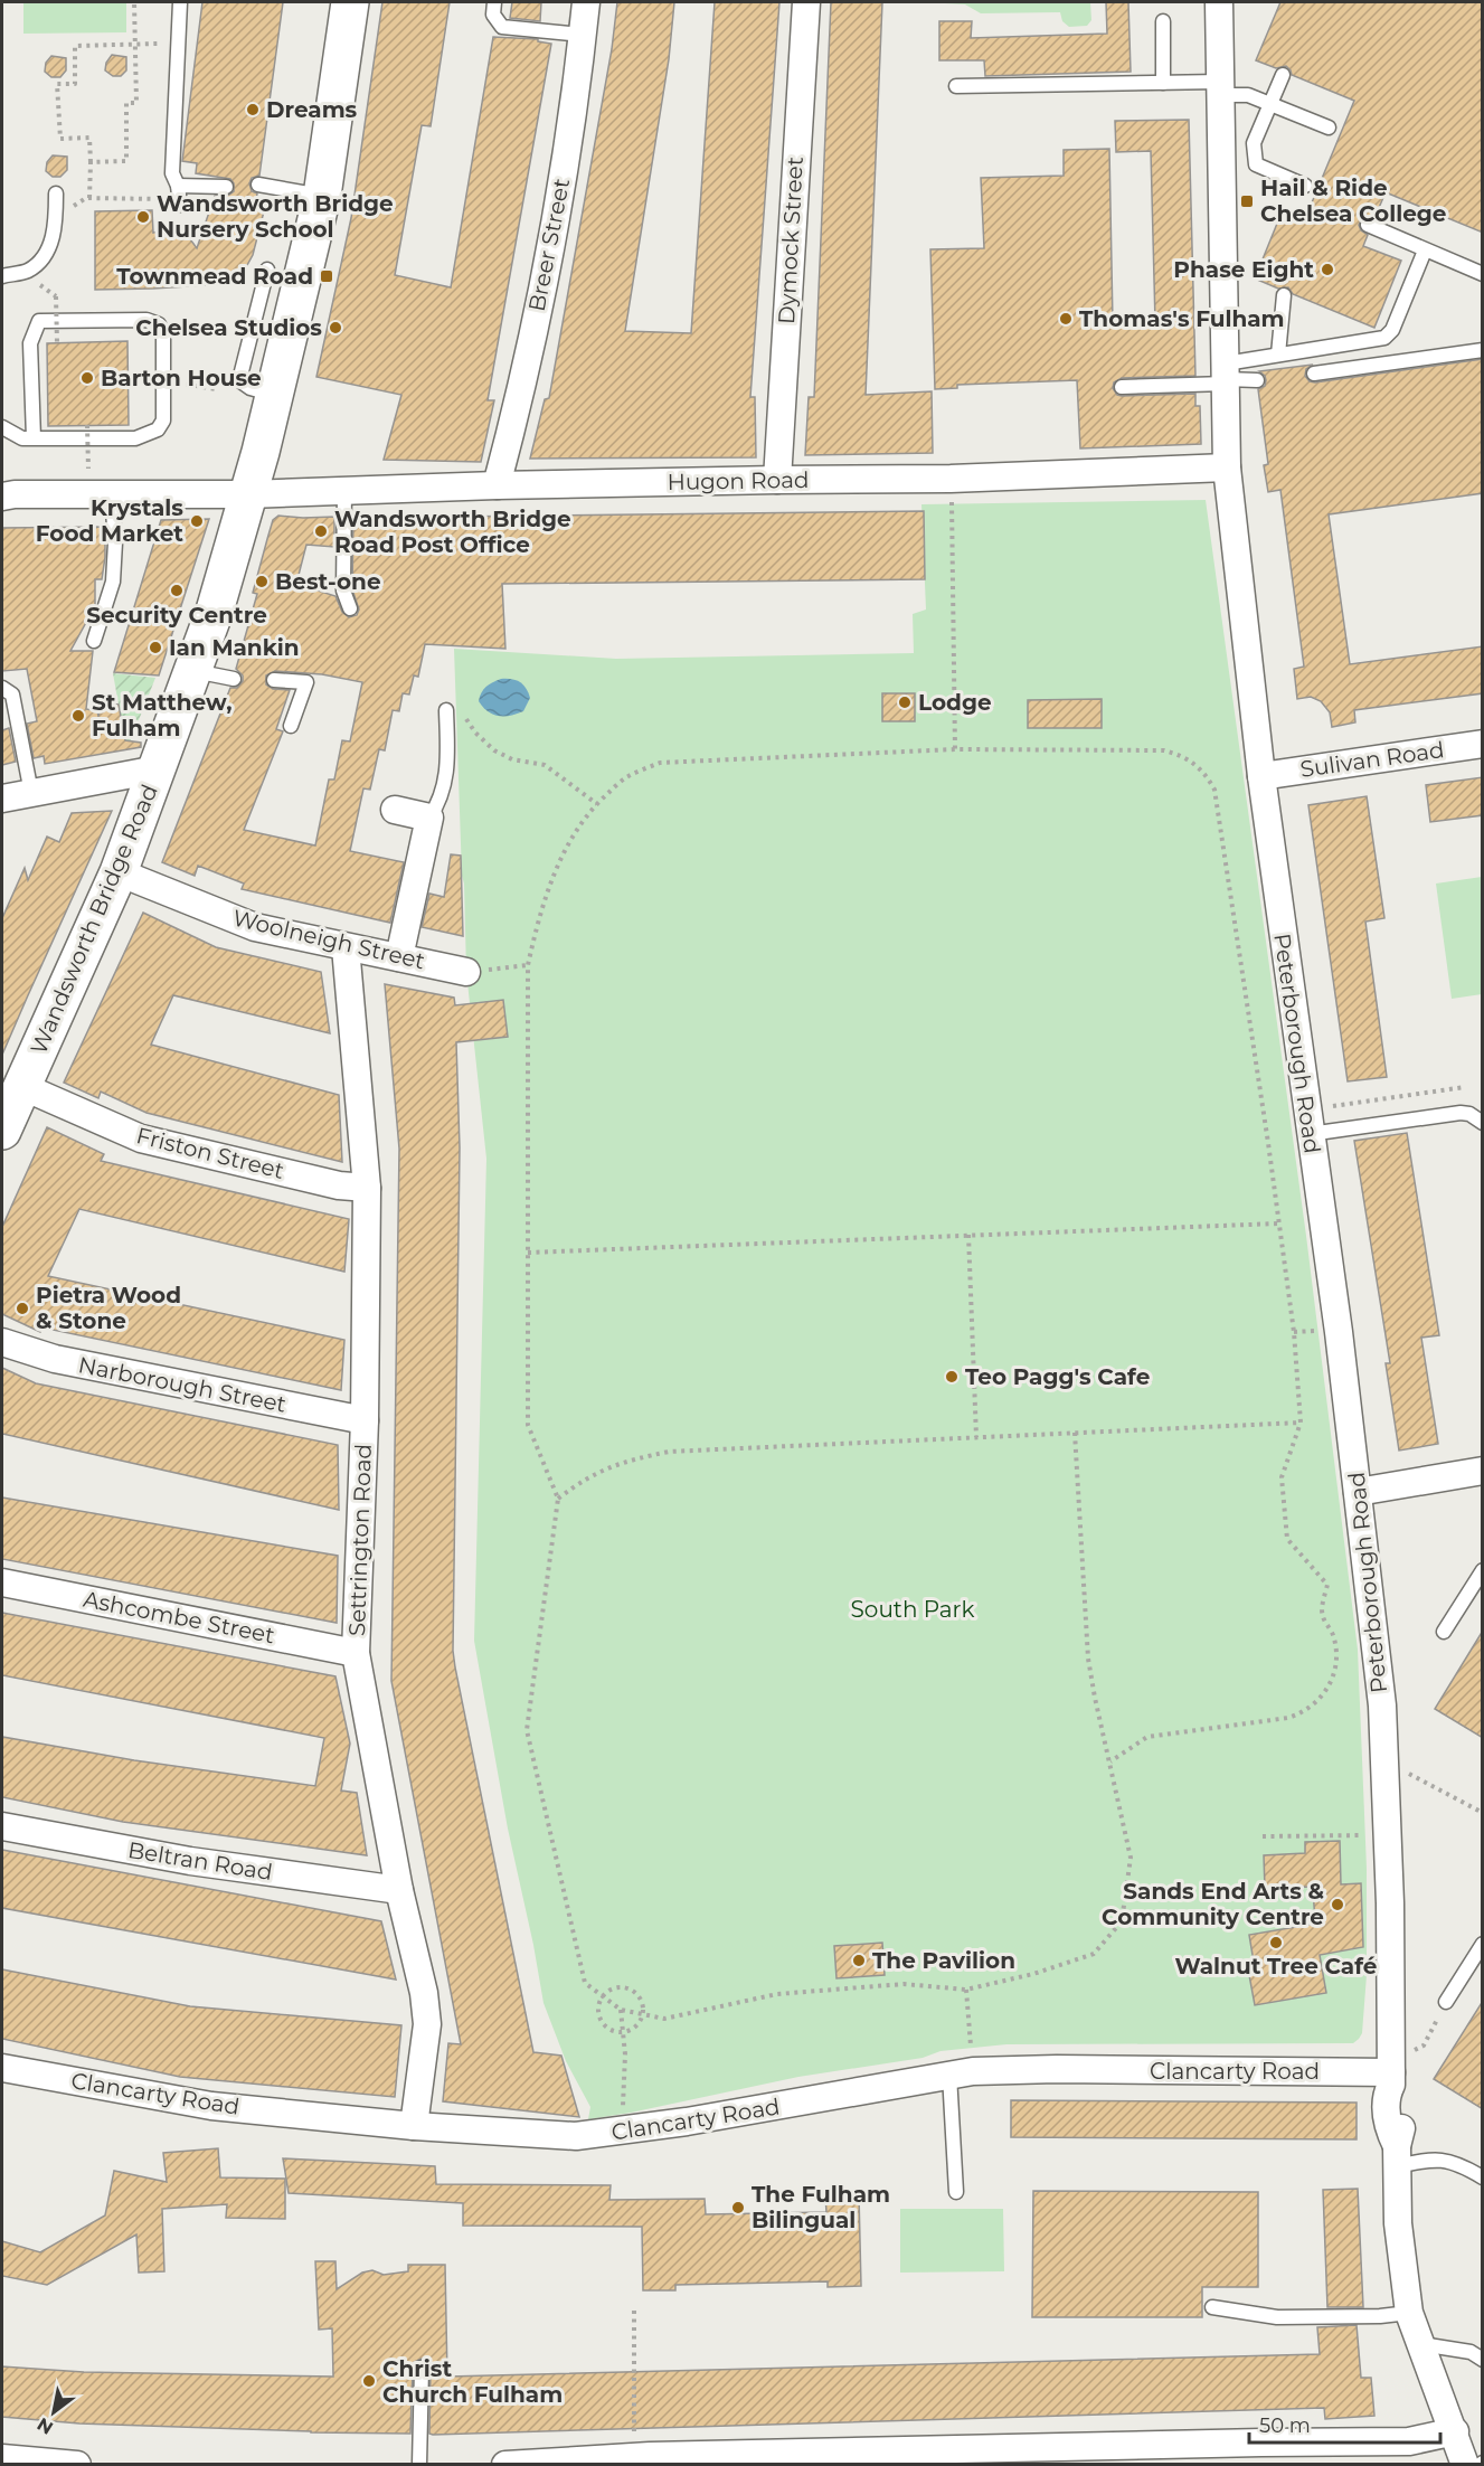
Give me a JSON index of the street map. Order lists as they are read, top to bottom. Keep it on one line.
{"streets":{"main road":["Wandsworth Bridge Road"],"street":["Dymock Street","Breer Street","Hugon Road","Sulivan Road","Woolneigh Street","Peterborough Road","Friston Street","Narborough Street","Settrington Road","Ashcombe Street","Beltran Road","Clancarty Road"]},"crossings":[["Dymock Street","Hugon Road"],["Breer Street","Hugon Road"],["Hugon Road","Wandsworth Bridge Road"],["Hugon Road","Peterborough Road"],["Sulivan Road","Peterborough Road"],["Wandsworth Bridge Road","Woolneigh Street"],["Wandsworth Bridge Road","Friston Street"],["Woolneigh Street","Settrington Road"],["Peterborough Road","Clancarty Road"],["Friston Street","Settrington Road"],["Narborough Street","Settrington Road"],["Settrington Road","Ashcombe Street"],["Settrington Road","Beltran Road"],["Settrington Road","Clancarty Road"]],"parks":["South Park"],"places":{"other":["Dreams","Wandsworth Bridge Nursery School","Phase Eight","Thomas's Fulham","Chelsea Studios","Barton House","Krystals Food Market","Wandsworth Bridge Road Post Office","Best-one","Security Centre","Ian Mankin","Lodge","St Matthew, Fulham","Pietra Wood & Stone","Teo Pagg's Cafe","Sands End Arts & Community Centre","Walnut Tree Café","The Pavilion","The Fulham Bilingual","Christ Church Fulham"],"transit":["Hail & Ride Chelsea College","Townmead Road"]},"scale_bar":"50 m","north":"bottom left"}
